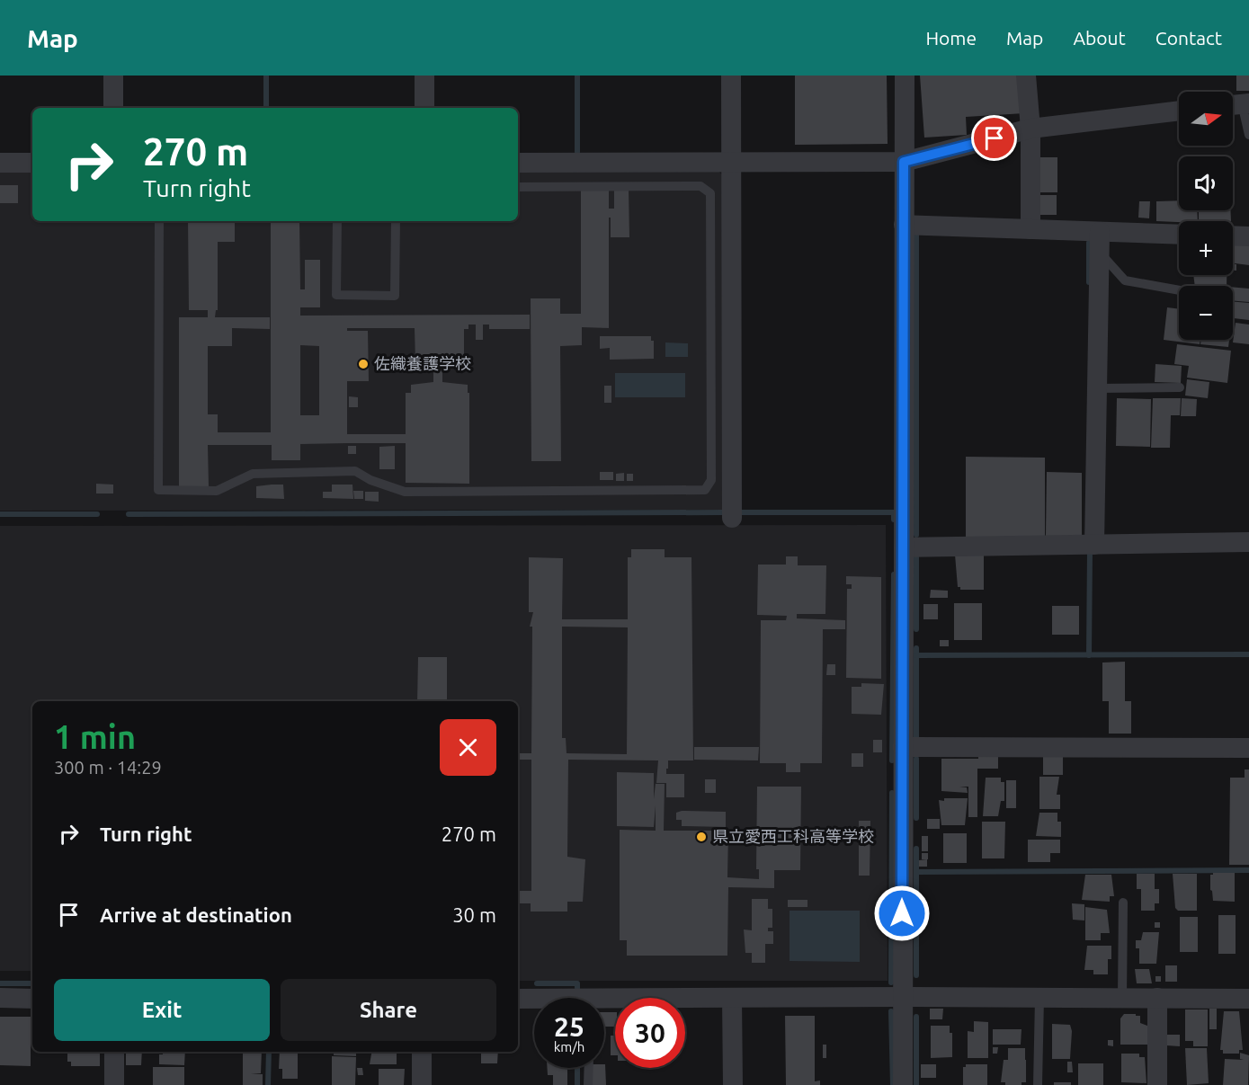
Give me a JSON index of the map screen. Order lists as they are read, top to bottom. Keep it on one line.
{"places":["佐織養護学校","県立愛西工科高等学校"],"north":"right","page":{"header":"Map","nav":["Home","Map","About","Contact"],"map_buttons":["+","−"],"turn":["270 m","Turn right"],"heading":["1 min","300 m · 14:29"],"list":[{"name":"Turn right","value":"270 m"},{"name":"Arrive at destination","value":"30 m"}],"buttons":["Exit","Share"],"speed":"25 km/h","limit":"30"}}
